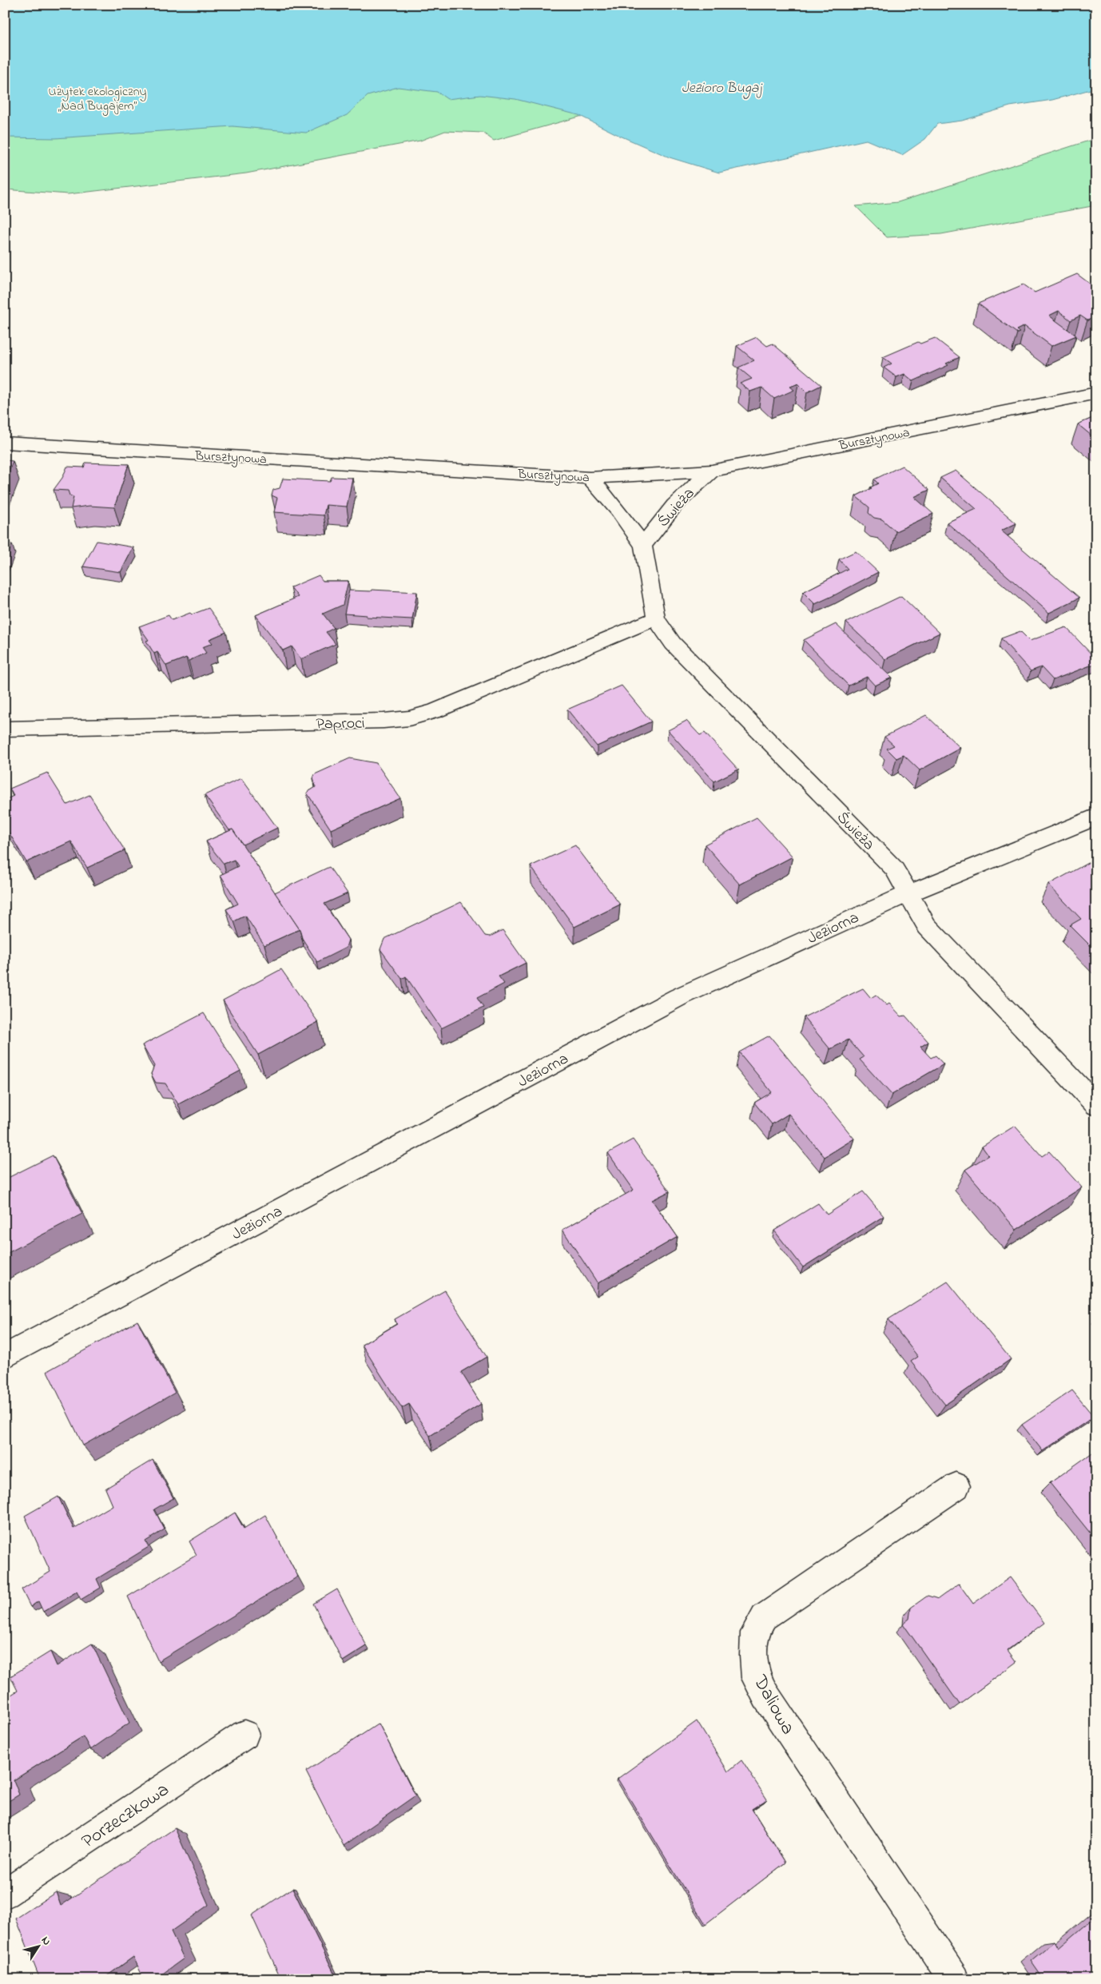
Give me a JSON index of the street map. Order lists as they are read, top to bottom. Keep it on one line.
{"streets":{"street":["Bursztynowa","Świeża","Paproci","Jeziorna","Daliowa","Porzeczkowa"]},"crossings":[["Bursztynowa","Świeża"],["Świeża","Paproci"],["Świeża","Jeziorna"]],"water":["Jezioro Bugaj"],"parks":["Użytek ekologiczny „Nad Bugajem”"],"north":"top right"}
